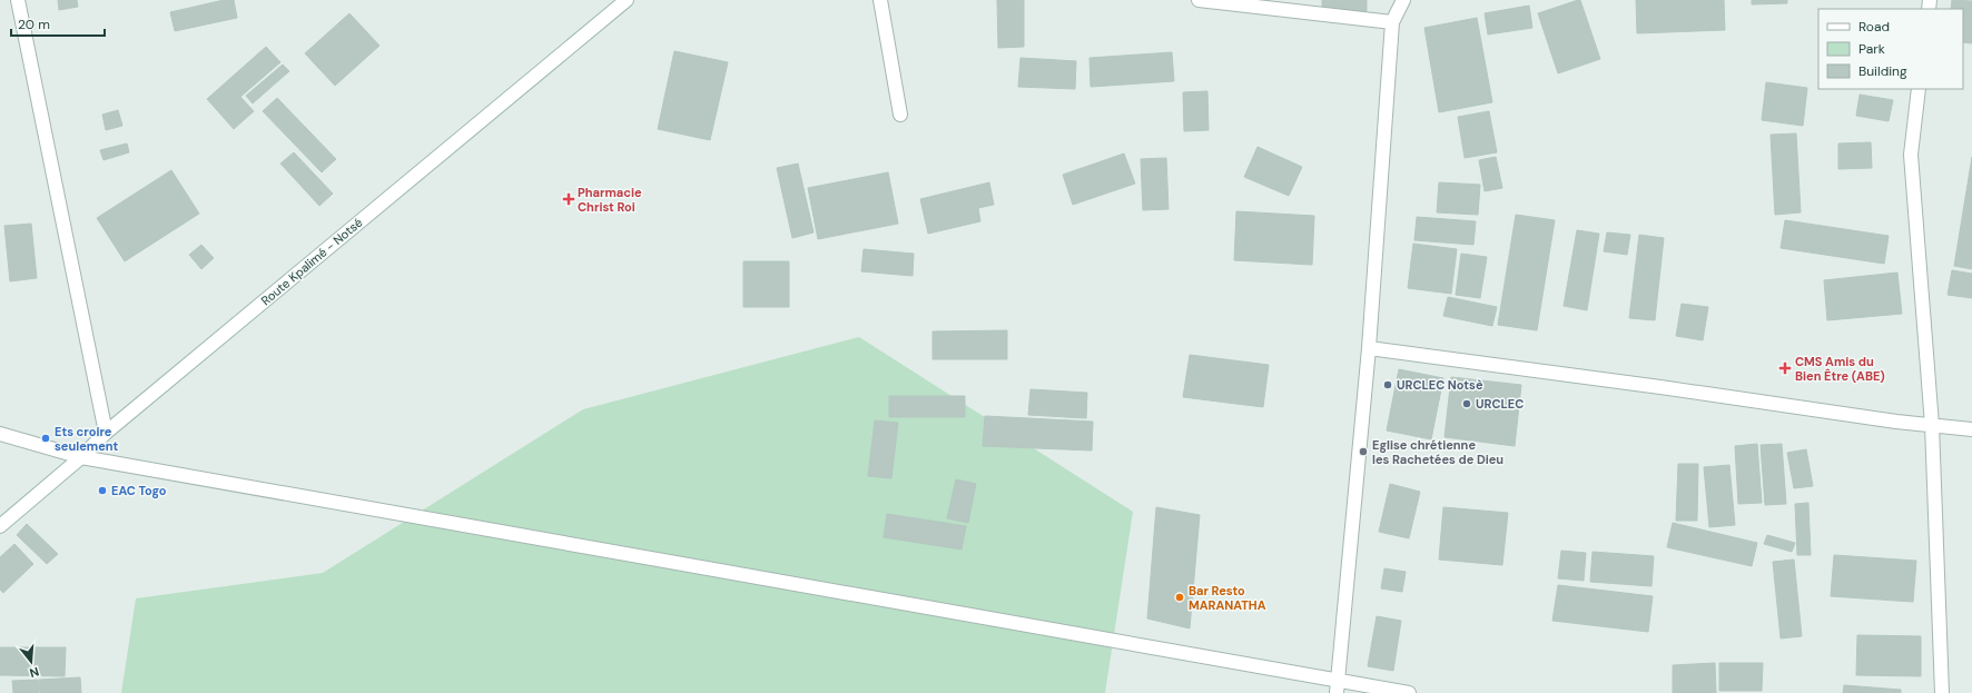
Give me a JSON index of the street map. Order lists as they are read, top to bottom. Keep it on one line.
{"streets":{"street":["Route Kpalimé - Notsé"]},"places":{"health":["Pharmacie Christ Roi","CMS Amis du Bien Être (ABE)"],"other":["URCLEC Notsè","URCLEC","Ets croire seulement","Eglise chrétienne les Rachetées de Dieu","EAC Togo","Bar Resto MARANATHA"]},"legend":["Road","Park","Building"],"scale_bar":"20 m","north":"bottom"}
